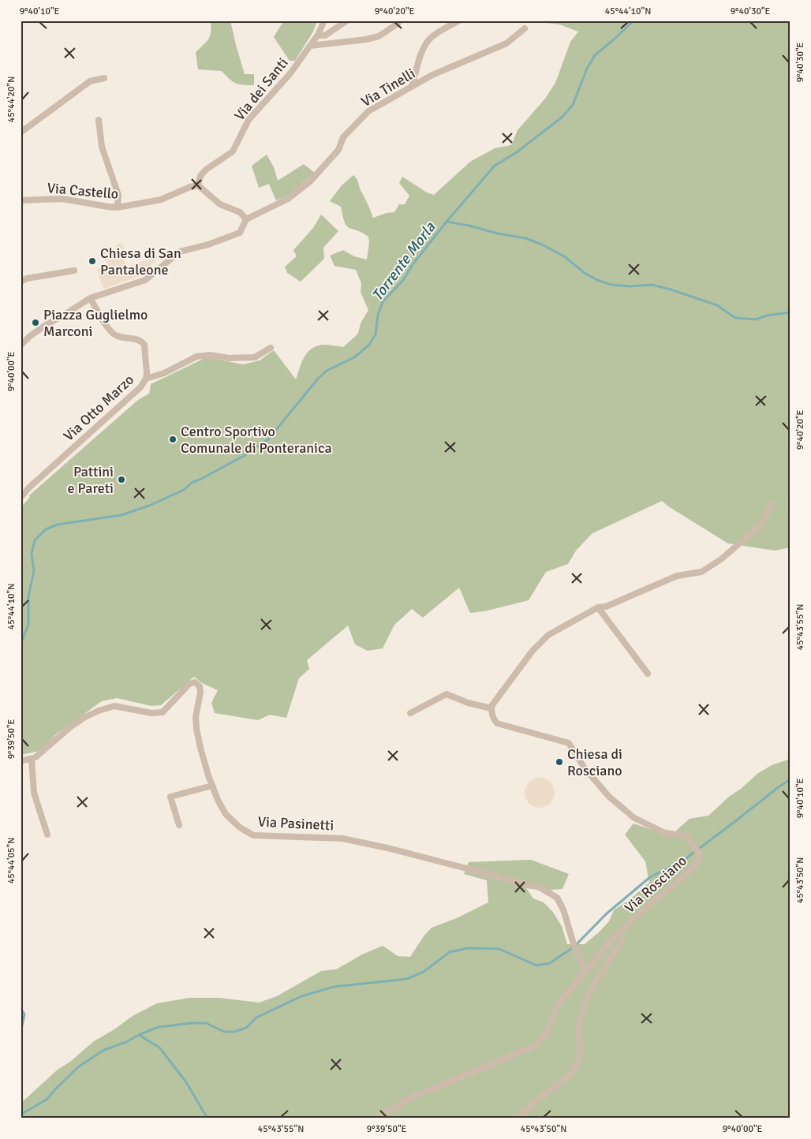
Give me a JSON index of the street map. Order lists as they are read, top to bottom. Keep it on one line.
{"streets":{"street":["Via Tinelli","Via dei Santi","Via Castello","Via Otto Marzo","Via Pasinetti","Via Rosciano"]},"crossings":[["Via dei Santi","Via Castello"],["Via Pasinetti","Via Rosciano"]],"water":["Torrente Morla"],"places":["Chiesa di San Pantaleone","Piazza Guglielmo Marconi","Centro Sportivo Comunale di Ponteranica","Pattini e Pareti","Chiesa di Rosciano"],"coordinates":["9°40'10\"E","9°40'20\"E","45°44'10\"N","9°40'30\"E","45°44'20\"N","9°40'00\"E","45°43'55\"N","9°39'50\"E","45°44'05\"N","45°43'50\"N"]}
